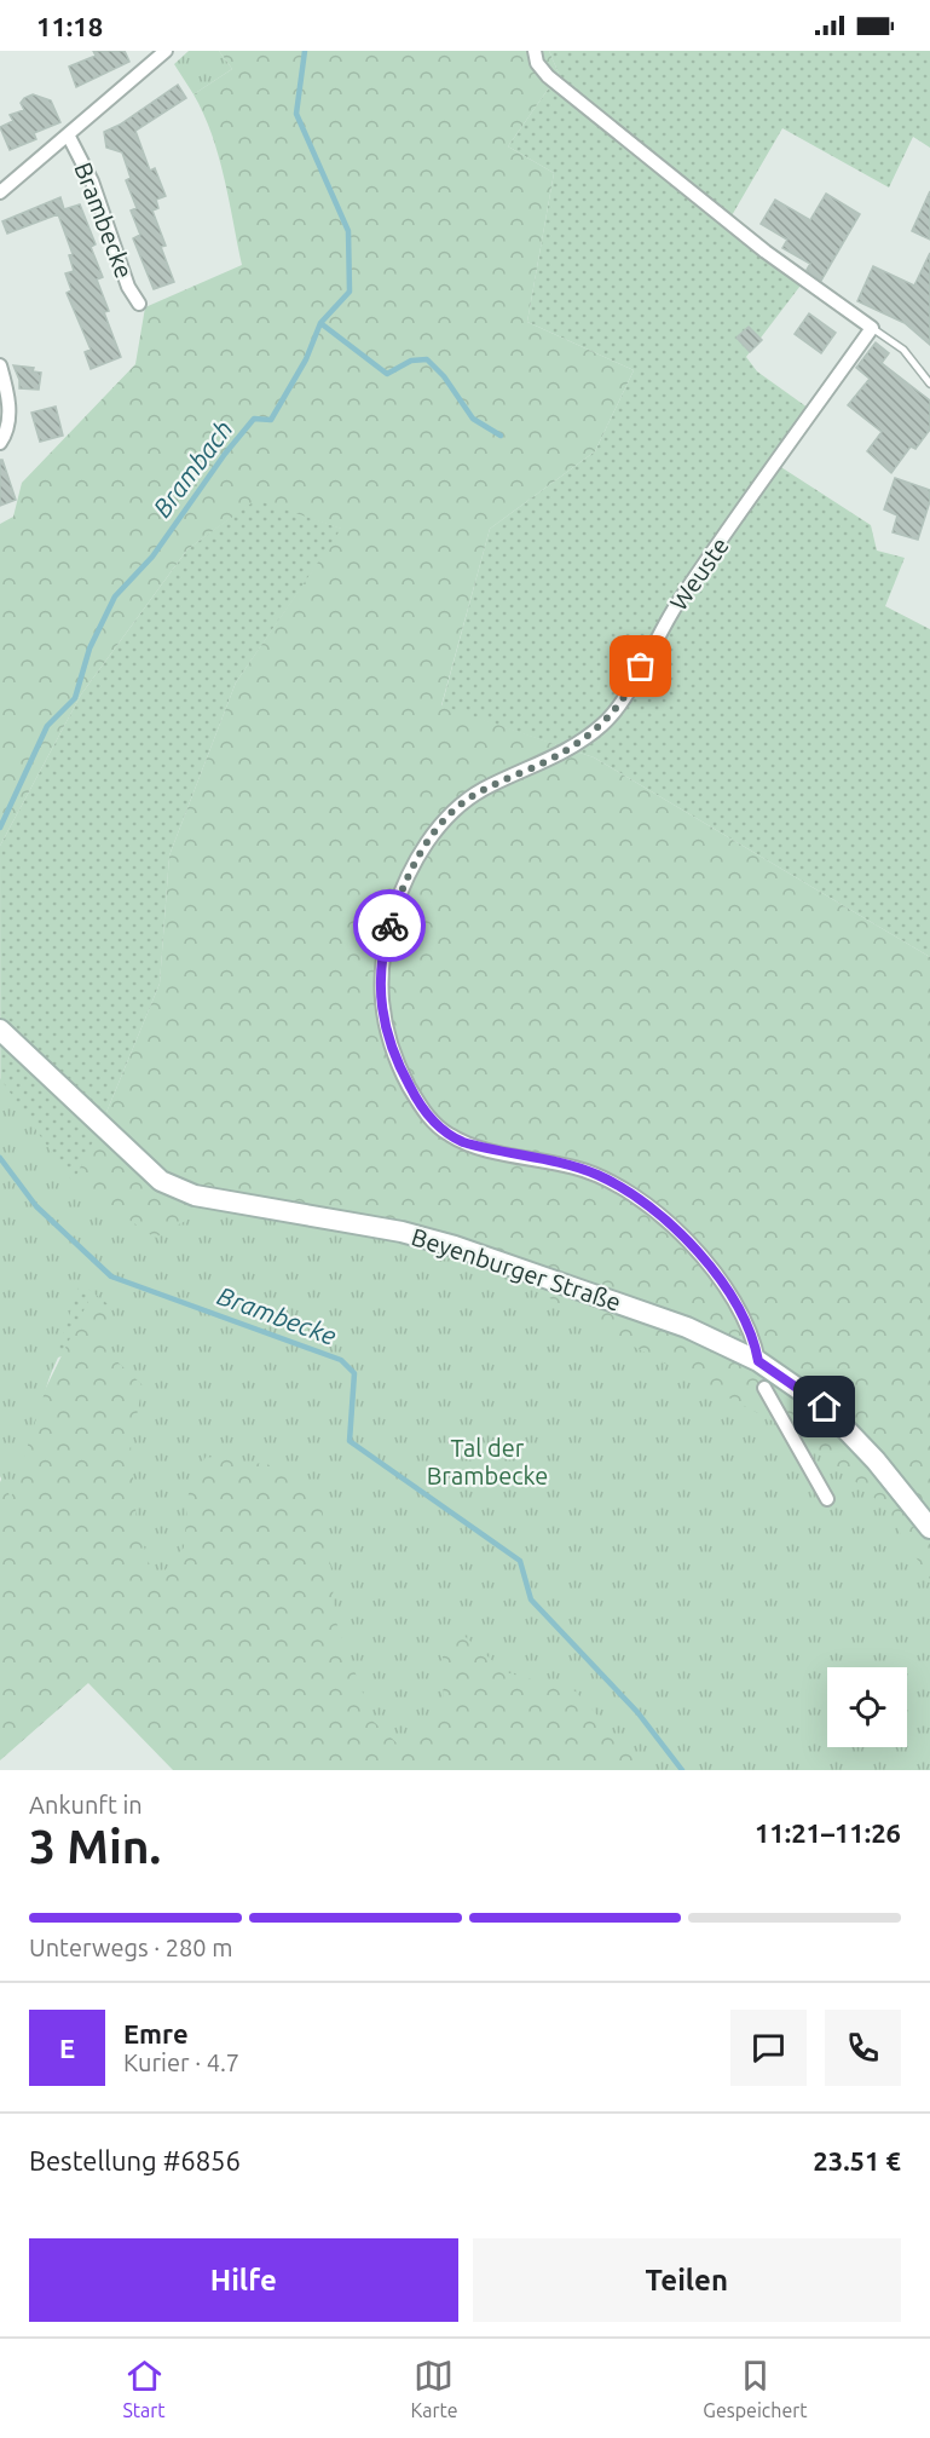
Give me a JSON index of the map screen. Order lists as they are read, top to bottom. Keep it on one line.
{"streets":{"main road":["Beyenburger Straße"],"street":["Brambecke","Weuste"]},"crossings":[["Weuste","Beyenburger Straße"]],"water":["Brambach","Brambecke"],"parks":["Tal der Brambecke"],"page":{"status":"11:18","heading":["3 Min.","Ankunft in","11:21–11:26"],"panel":["Emre","Kurier · 4.7","Bestellung #6856","23.51 €"],"bar":"Unterwegs · 280 m","round":"E","buttons":["Hilfe","Teilen"],"tabs":["Start","Karte","Gespeichert"]}}
